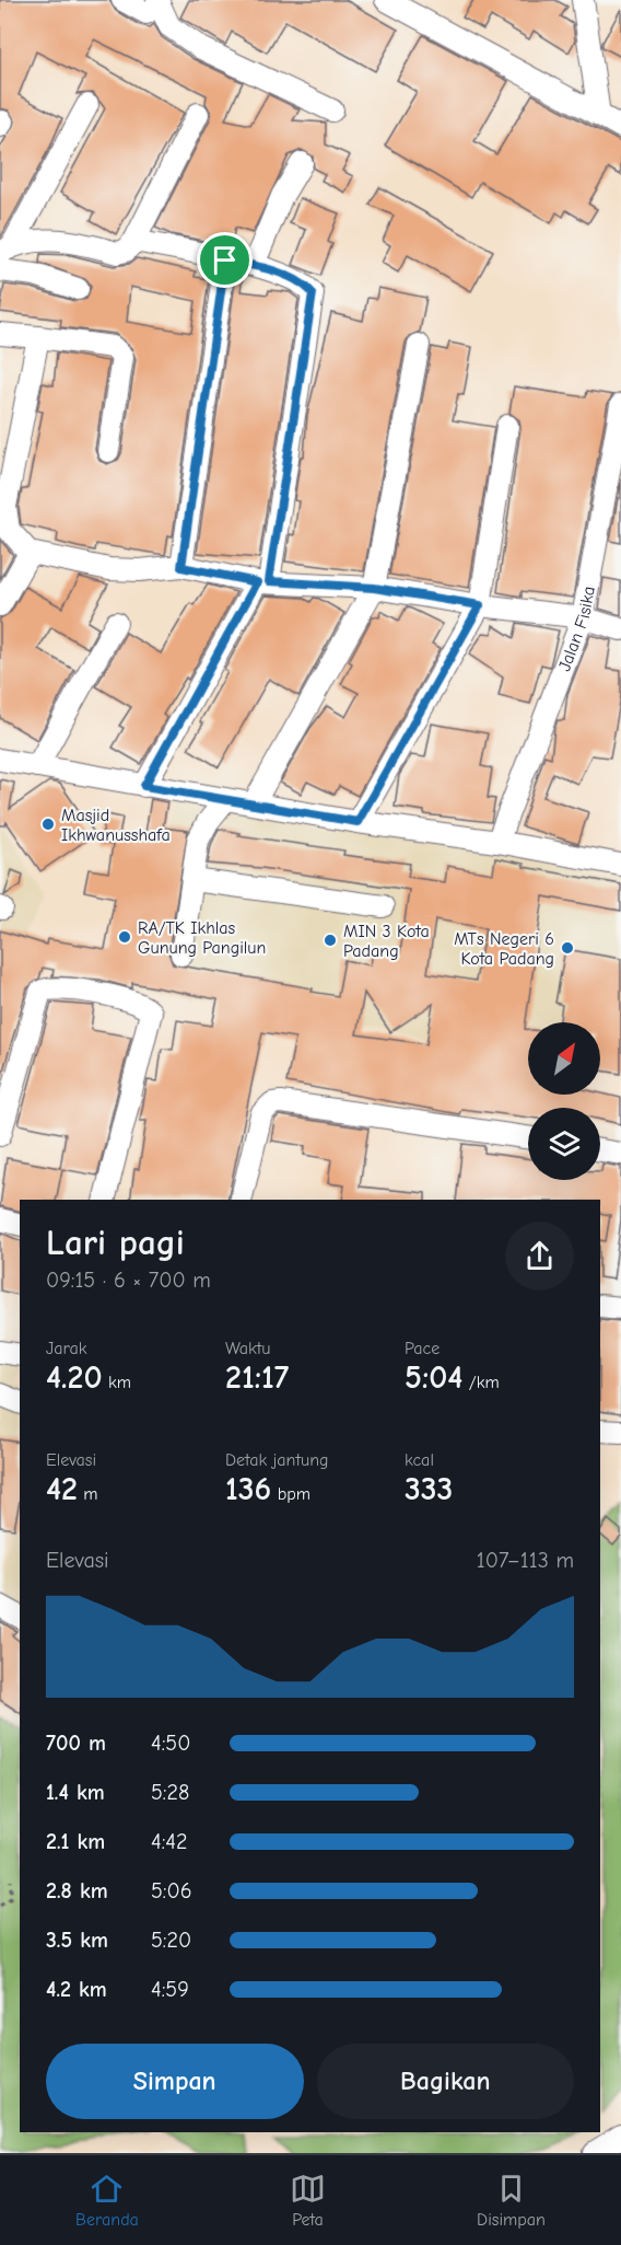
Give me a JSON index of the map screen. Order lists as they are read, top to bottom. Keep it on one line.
{"streets":{"street":["Jalan Fisika"]},"places":["Masjid Ikhwanusshafa","RA/TK Ikhlas Gunung Pangilun","MIN 3 Kota Padang","MTs Negeri 6 Kota Padang"],"north":"top right","page":{"heading":["Lari pagi","09:15 · 6 × 700 m"],"stats":[["Jarak","4.20 km"],["Waktu","21:17"],["Pace","5:04 /km"],["Elevasi","42 m"],["Detak jantung","136 bpm"],["kcal","333"]],"chart":["Elevasi","107–113 m"],"list":[{"name":"700 m","note":"4:50"},{"name":"1.4 km","note":"5:28"},{"name":"2.1 km","note":"4:42"},{"name":"2.8 km","note":"5:06"},{"name":"3.5 km","note":"5:20"},{"name":"4.2 km","note":"4:59"}],"buttons":["Simpan","Bagikan"],"tabs":["Beranda","Peta","Disimpan"]}}
